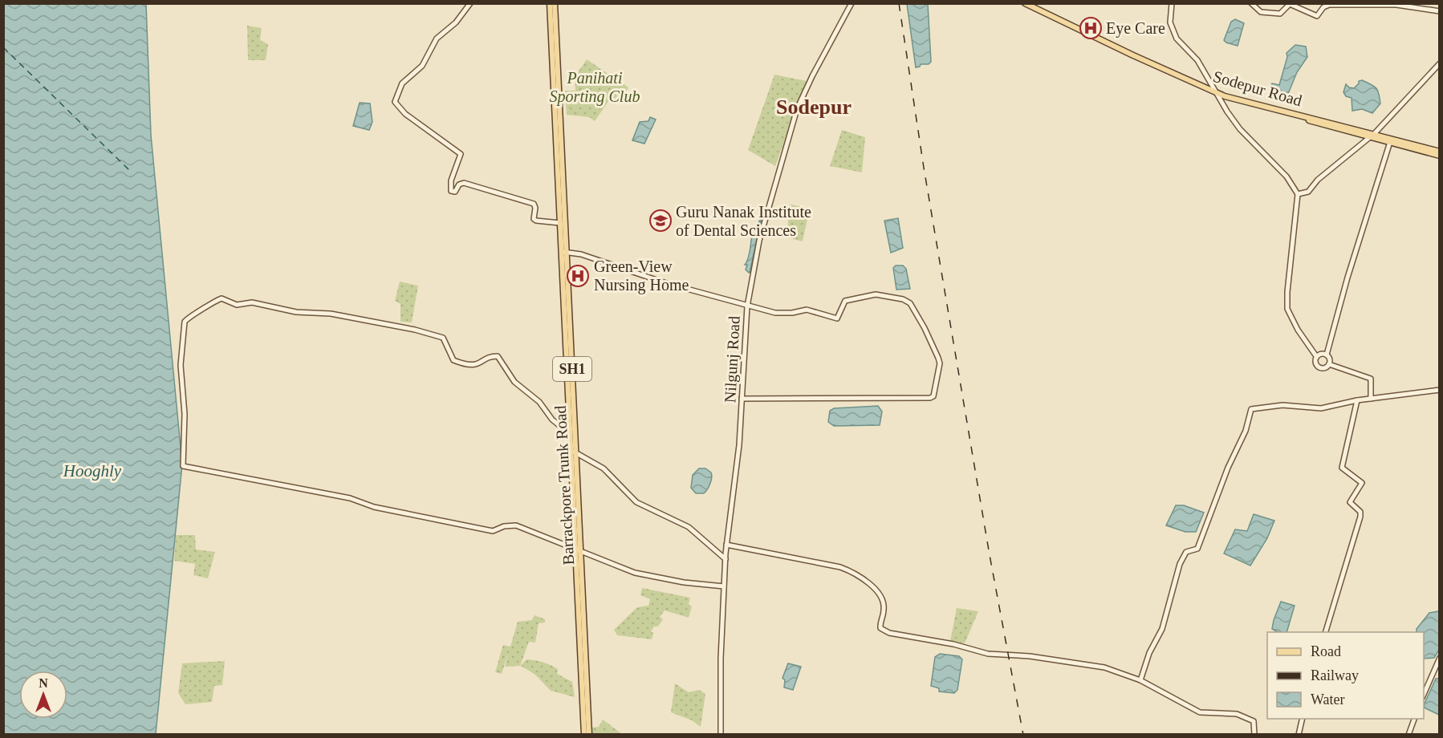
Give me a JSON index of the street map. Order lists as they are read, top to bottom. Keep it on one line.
{"streets":{"main road":["Sodepur Road","SH1","Barrackpore Trunk Road"],"street":["Nilgunj Road"]},"districts":["Sodepur"],"water":["Hooghly"],"parks":["Panihati Sporting Club"],"places":{"hospital":["Eye Care","Green-View Nursing Home"],"school or university":["Guru Nanak Institute of Dental Sciences"]},"legend":["Road","Railway","Water"],"north":"top"}
